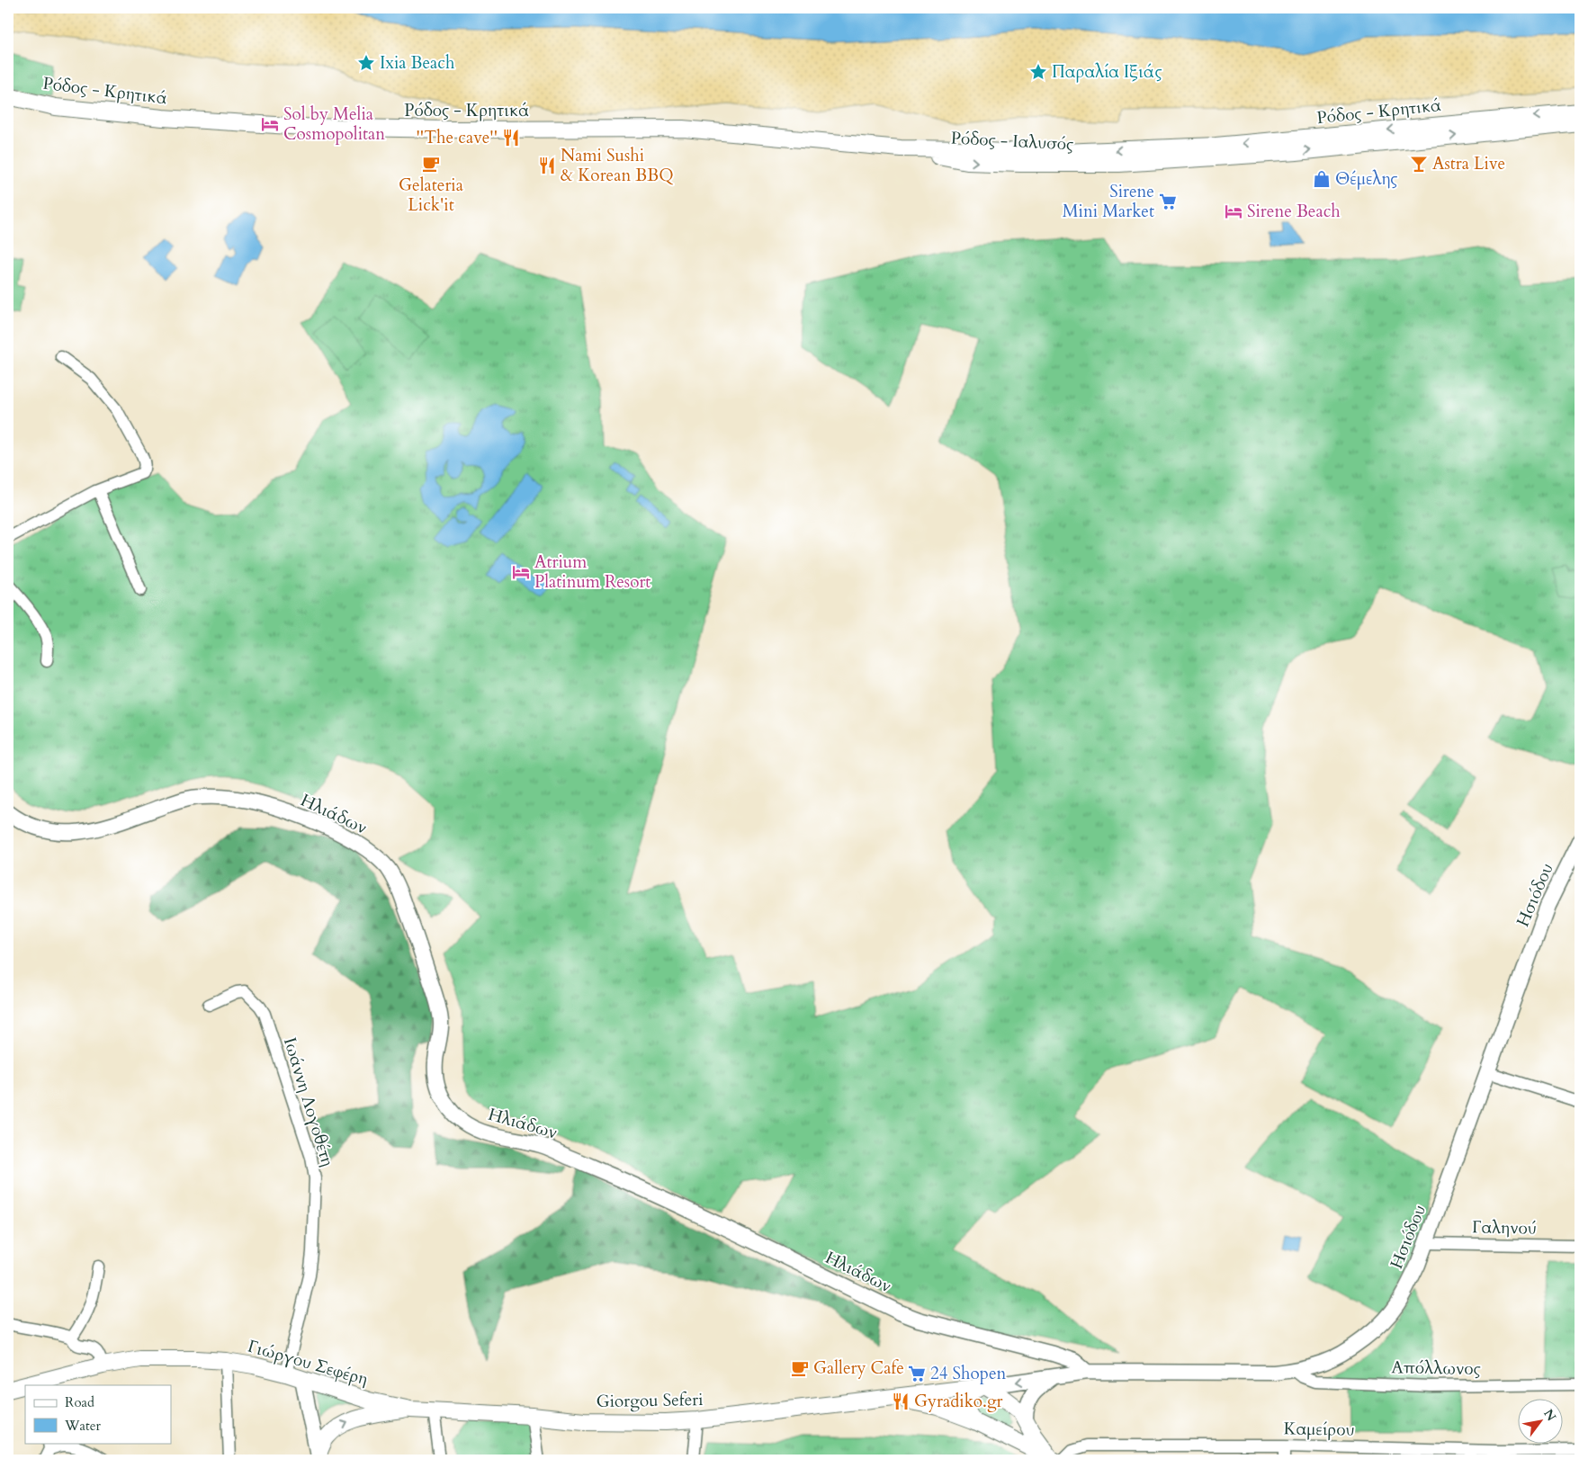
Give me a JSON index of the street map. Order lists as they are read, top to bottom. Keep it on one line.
{"streets":{"main road":["Ρόδος - Κρητικά","Ρόδος - Ιαλυσός","Γιώργου Σεφέρη","Giorgou Seferi"],"street":["Ηλιάδων","Ησιόδου","Ιωάννη Λογοθέτη","Γαληνού","Απόλλωνος","Καμείρου"]},"crossings":[["Ρόδος - Κρητικά","Ρόδος - Ιαλυσός"],["Ηλιάδων","Ησιόδου"],["Ησιόδου","Γαληνού"],["Ησιόδου","Απόλλωνος"],["Ιωάννη Λογοθέτη","Γιώργου Σεφέρη"],["Γιώργου Σεφέρη","Giorgou Seferi"]],"places":{"place":["Ixia Beach","Παραλία Ιξιάς"],"hotel":["Sol by Melia Cosmopolitan","Sirene Beach","Atrium Platinum Resort"],"restaurant":["''The cave''","Nami Sushi & Korean BBQ","Gyradiko.gr"],"cafe":["Gelateria Lick'it","Gallery Cafe"],"bar":["Astra Live"],"shop":["Θέμελης"],"supermarket":["Sirene Mini Market","24 Shopen"]},"legend":["Road","Water"],"north":"top right"}
